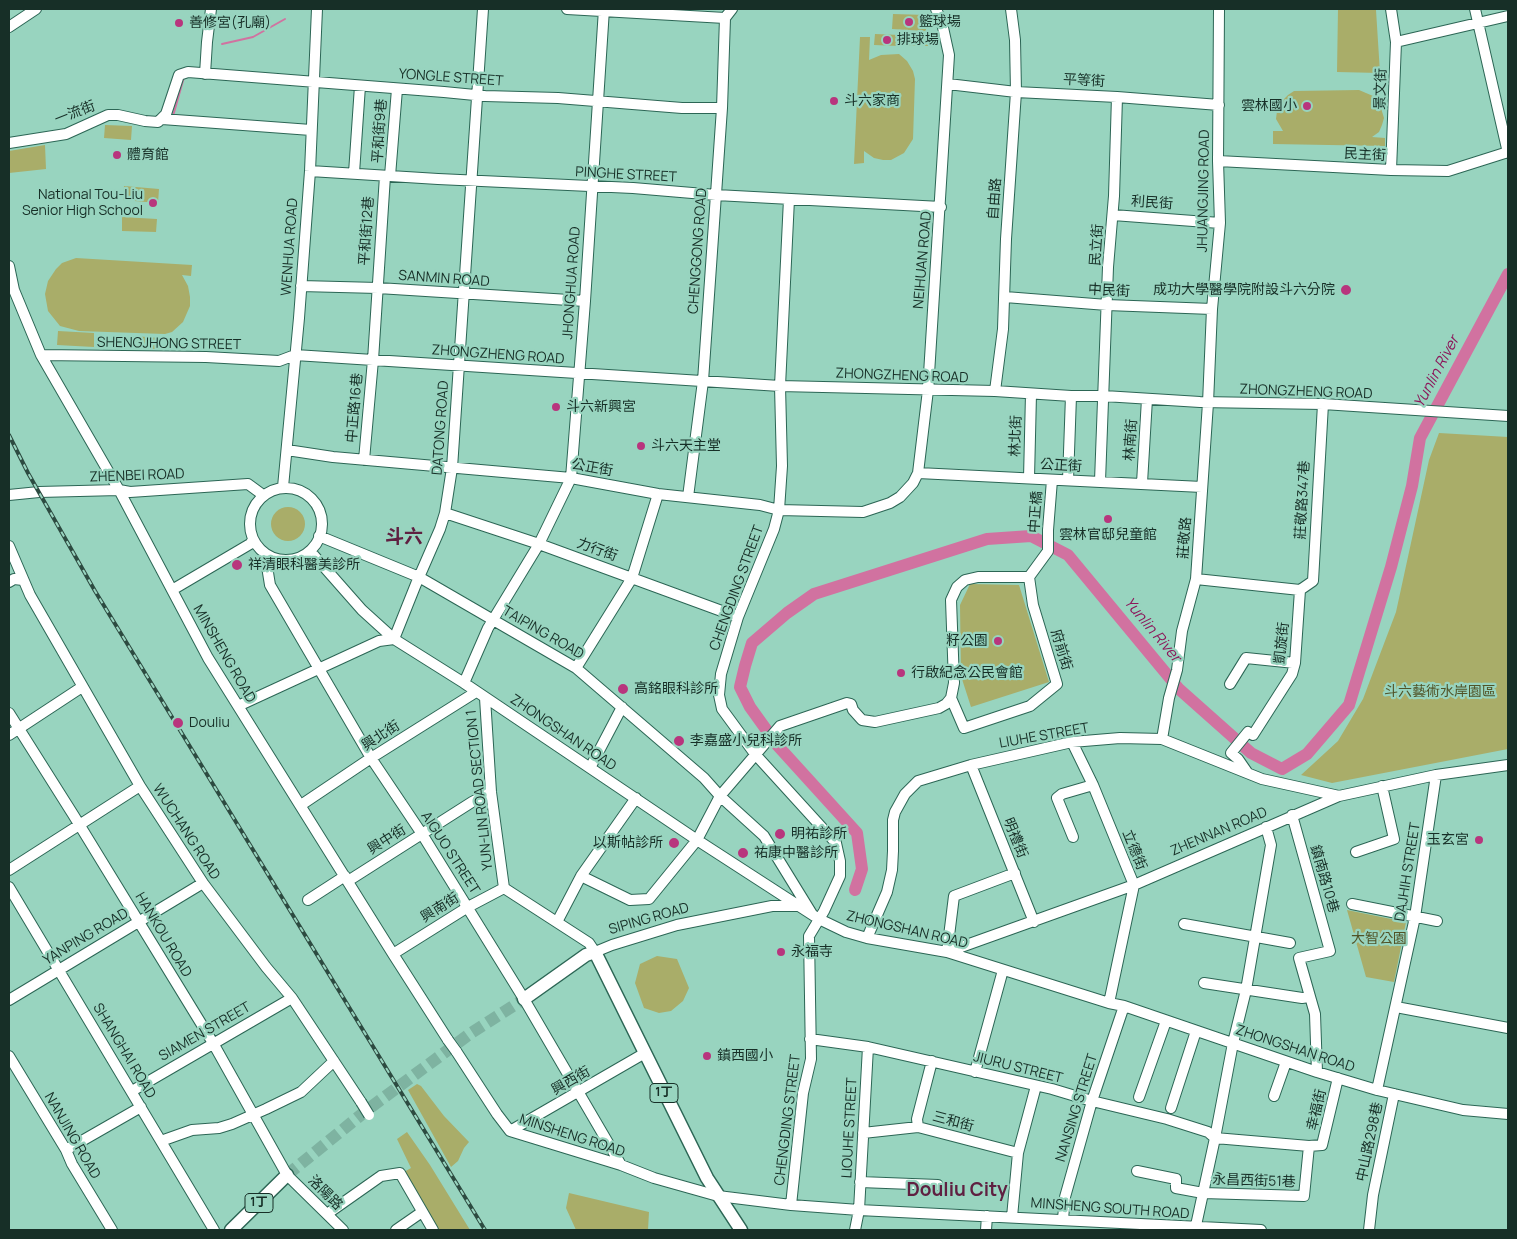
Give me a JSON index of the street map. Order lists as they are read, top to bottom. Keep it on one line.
{"streets":{"main road":["SIPING ROAD","1丁"],"street":["YONGLE STREET","平等街","景文街","一流街","平和街9巷","民主街","PINGHE STREET","JHUANGJING ROAD","自由路","利民街","平和街12巷","民立街","WENHUA ROAD","CHENGGONG ROAD","NEIHUAN ROAD","SANMIN ROAD","JHONGHUA ROAD","中民街","SHENGJHONG STREET","ZHONGZHENG ROAD","中正路16巷","DATONG ROAD","林北街","林南街","公正街","ZHENBEI ROAD","莊敬路347巷","中正橋","莊敬路","力行街","CHENGDING STREET","TAIPING ROAD","凱旋街","府前街","MINSHENG ROAD","ZHONGSHAN ROAD","興北街","LIUHE STREET","YUN-LIN ROAD SECTION 1","WUCHANG ROAD","ZHENNAN ROAD","明禮街","興中街","立德街","AIGUO STREET","DAJHIH STREET","鎮南路10巷","興南街","HANKOU ROAD","YANPING ROAD","SIAMEN STREET","SHANGHAI ROAD","JIURU STREET","興西街","NANSING STREET","幸福街","三和街","LIOUHE STREET","NANJING ROAD","中山路298巷","永昌西街51巷","洛陽路","MINSHENG SOUTH ROAD"]},"crossings":[["YONGLE STREET","一流街"],["YONGLE STREET","平和街9巷"],["YONGLE STREET","WENHUA ROAD"],["YONGLE STREET","CHENGGONG ROAD"],["YONGLE STREET","JHONGHUA ROAD"],["YONGLE STREET","DATONG ROAD"],["平等街","JHUANGJING ROAD"],["平等街","自由路"],["平等街","民立街"],["平等街","NEIHUAN ROAD"],["景文街","民主街"],["一流街","WENHUA ROAD"],["平和街9巷","PINGHE STREET"],["平和街9巷","平和街12巷"],["民主街","JHUANGJING ROAD"],["PINGHE STREET","平和街12巷"],["PINGHE STREET","WENHUA ROAD"],["PINGHE STREET","CHENGGONG ROAD"],["PINGHE STREET","NEIHUAN ROAD"],["PINGHE STREET","JHONGHUA ROAD"],["PINGHE STREET","DATONG ROAD"],["PINGHE STREET","CHENGDING STREET"],["JHUANGJING ROAD","利民街"],["JHUANGJING ROAD","中民街"],["JHUANGJING ROAD","ZHONGZHENG ROAD"],["JHUANGJING ROAD","莊敬路"],["自由路","中民街"],["自由路","ZHONGZHENG ROAD"],["利民街","民立街"],["平和街12巷","SANMIN ROAD"],["平和街12巷","ZHONGZHENG ROAD"],["平和街12巷","中正路16巷"],["民立街","中民街"],["民立街","ZHONGZHENG ROAD"],["民立街","公正街"],["WENHUA ROAD","SANMIN ROAD"],["WENHUA ROAD","SHENGJHONG STREET"],["WENHUA ROAD","ZHONGZHENG ROAD"],["WENHUA ROAD","公正街"],["WENHUA ROAD","ZHENBEI ROAD"],["WENHUA ROAD","TAIPING ROAD"],["WENHUA ROAD","ZHONGSHAN ROAD"],["WENHUA ROAD","AIGUO STREET"],["CHENGGONG ROAD","ZHONGZHENG ROAD"],["CHENGGONG ROAD","公正街"],["NEIHUAN ROAD","ZHONGZHENG ROAD"],["NEIHUAN ROAD","公正街"],["SANMIN ROAD","JHONGHUA ROAD"],["SANMIN ROAD","DATONG ROAD"],["JHONGHUA ROAD","ZHONGZHENG ROAD"],["JHONGHUA ROAD","公正街"],["JHONGHUA ROAD","力行街"],["JHONGHUA ROAD","TAIPING ROAD"],["JHONGHUA ROAD","ZHONGSHAN ROAD"],["SHENGJHONG STREET","ZHONGZHENG ROAD"],["SHENGJHONG STREET","MINSHENG ROAD"],["ZHONGZHENG ROAD","中正路16巷"],["ZHONGZHENG ROAD","DATONG ROAD"],["ZHONGZHENG ROAD","林北街"],["ZHONGZHENG ROAD","林南街"],["ZHONGZHENG ROAD","莊敬路347巷"],["ZHONGZHENG ROAD","莊敬路"],["ZHONGZHENG ROAD","CHENGDING STREET"],["中正路16巷","公正街"],["DATONG ROAD","公正街"],["DATONG ROAD","力行街"],["DATONG ROAD","TAIPING ROAD"],["DATONG ROAD","ZHONGSHAN ROAD"],["林北街","公正街"],["林南街","公正街"],["公正街","中正橋"],["公正街","莊敬路"],["公正街","CHENGDING STREET"],["ZHENBEI ROAD","TAIPING ROAD"],["ZHENBEI ROAD","MINSHENG ROAD"],["ZHENBEI ROAD","ZHONGSHAN ROAD"],["ZHENBEI ROAD","AIGUO STREET"],["莊敬路347巷","凱旋街"],["中正橋","府前街"],["莊敬路","LIUHE STREET"],["力行街","CHENGDING STREET"],["CHENGDING STREET","TAIPING ROAD"],["CHENGDING STREET","ZHONGSHAN ROAD"],["CHENGDING STREET","JIURU STREET"],["CHENGDING STREET","MINSHENG SOUTH ROAD"],["TAIPING ROAD","ZHONGSHAN ROAD"],["TAIPING ROAD","AIGUO STREET"],["凱旋街","LIUHE STREET"],["MINSHENG ROAD","興北街"],["MINSHENG ROAD","興中街"],["MINSHENG ROAD","AIGUO STREET"],["MINSHENG ROAD","興南街"],["MINSHENG ROAD","興西街"],["MINSHENG ROAD","1丁"],["MINSHENG ROAD","MINSHENG SOUTH ROAD"],["ZHONGSHAN ROAD","興北街"],["ZHONGSHAN ROAD","LIUHE STREET"],["ZHONGSHAN ROAD","YUN-LIN ROAD SECTION 1"],["ZHONGSHAN ROAD","ZHENNAN ROAD"],["ZHONGSHAN ROAD","立德街"],["ZHONGSHAN ROAD","AIGUO STREET"],["ZHONGSHAN ROAD","DAJHIH STREET"],["ZHONGSHAN ROAD","SIPING ROAD"],["ZHONGSHAN ROAD","NANSING STREET"],["ZHONGSHAN ROAD","幸福街"],["ZHONGSHAN ROAD","中山路298巷"],["興北街","YUN-LIN ROAD SECTION 1"],["興北街","AIGUO STREET"],["LIUHE STREET","ZHENNAN ROAD"],["LIUHE STREET","明禮街"],["LIUHE STREET","立德街"],["YUN-LIN ROAD SECTION 1","興中街"],["YUN-LIN ROAD SECTION 1","興南街"],["YUN-LIN ROAD SECTION 1","SIPING ROAD"],["YUN-LIN ROAD SECTION 1","1丁"],["WUCHANG ROAD","YANPING ROAD"],["WUCHANG ROAD","SIAMEN STREET"],["ZHENNAN ROAD","明禮街"],["ZHENNAN ROAD","立德街"],["ZHENNAN ROAD","DAJHIH STREET"],["ZHENNAN ROAD","鎮南路10巷"],["興中街","AIGUO STREET"],["AIGUO STREET","興南街"],["AIGUO STREET","SIPING ROAD"],["AIGUO STREET","興西街"],["SIPING ROAD","1丁"],["HANKOU ROAD","YANPING ROAD"],["HANKOU ROAD","SIAMEN STREET"],["HANKOU ROAD","1丁"],["HANKOU ROAD","洛陽路"],["YANPING ROAD","SHANGHAI ROAD"],["SIAMEN STREET","SHANGHAI ROAD"],["JIURU STREET","NANSING STREET"],["JIURU STREET","三和街"],["JIURU STREET","LIOUHE STREET"],["興西街","1丁"],["1丁","洛陽路"],["1丁","MINSHENG SOUTH ROAD"],["NANSING STREET","MINSHENG SOUTH ROAD"],["幸福街","永昌西街51巷"],["LIOUHE STREET","MINSHENG SOUTH ROAD"]],"districts":["斗六","Douliu City"],"water":["Yunlin River"],"parks":["斗六藝術水岸園區","大智公園"],"places":["籃球場","善修宮(孔廟)","排球場","斗六家商","雲林國小","體育館","National Tou-Liu Senior High School","成功大學醫學院附設斗六分院","斗六新興宮","斗六天主堂","雲林官邸兒童館","祥清眼科醫美診所","籽公園","行啟紀念公民會館","高銘眼科診所","Douliu","李嘉盛小兒科診所","明祐診所","玉玄宮","以斯帖診所","祐康中醫診所","永福寺","鎮西國小"]}
